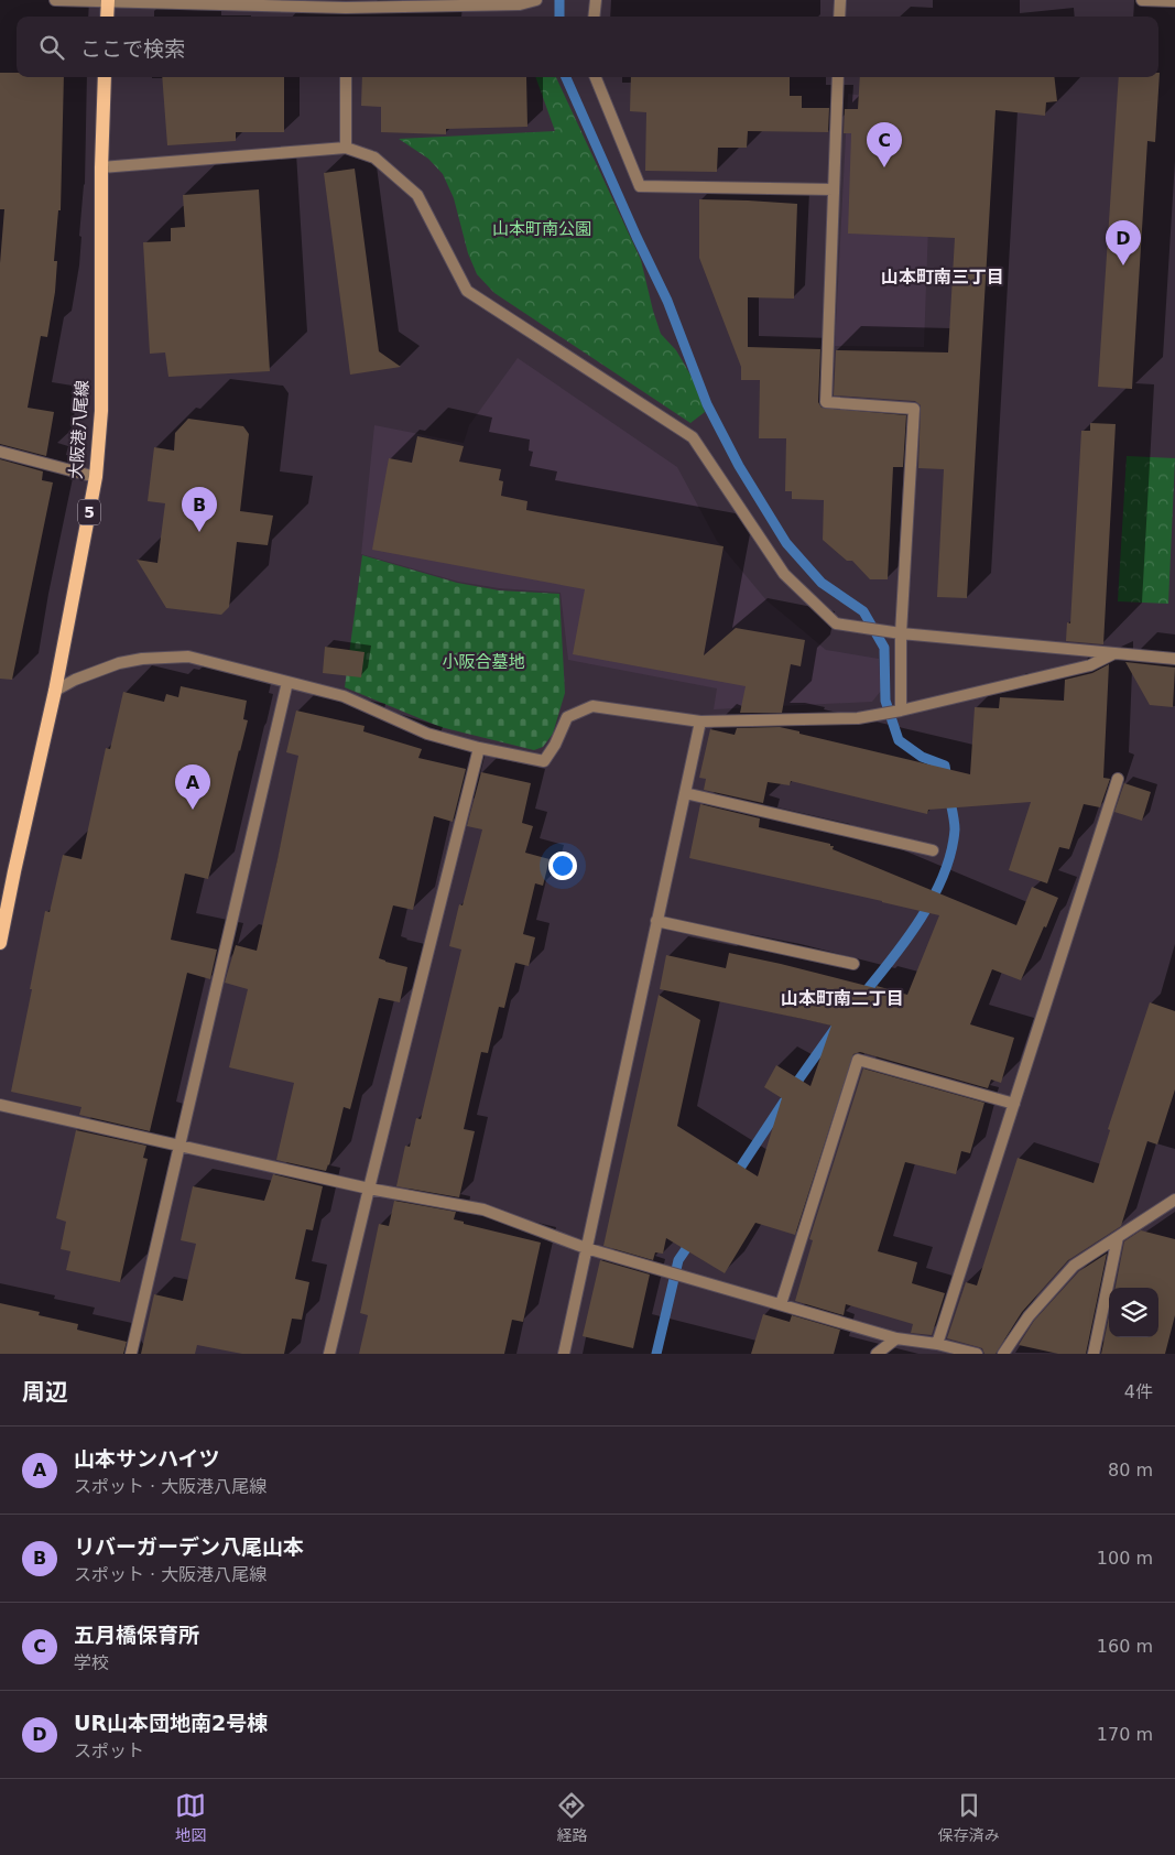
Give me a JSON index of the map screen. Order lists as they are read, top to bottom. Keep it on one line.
{"streets":{"main road":["大阪港八尾線","5"]},"districts":["山本町南三丁目","山本町南二丁目"],"parks":["山本町南公園","小阪合墓地"],"page":{"search":"ここで検索","pins":["C","D","B","A"],"heading":["周辺","4件"],"list":[{"mark":"A","name":"山本サンハイツ","note":"スポット · 大阪港八尾線","value":"80 m"},{"mark":"B","name":"リバーガーデン八尾山本","note":"スポット · 大阪港八尾線","value":"100 m"},{"mark":"C","name":"五月橋保育所","note":"学校","value":"160 m"},{"mark":"D","name":"UR山本団地南2号棟","note":"スポット","value":"170 m"}],"nav":["地図","経路","保存済み"]}}
